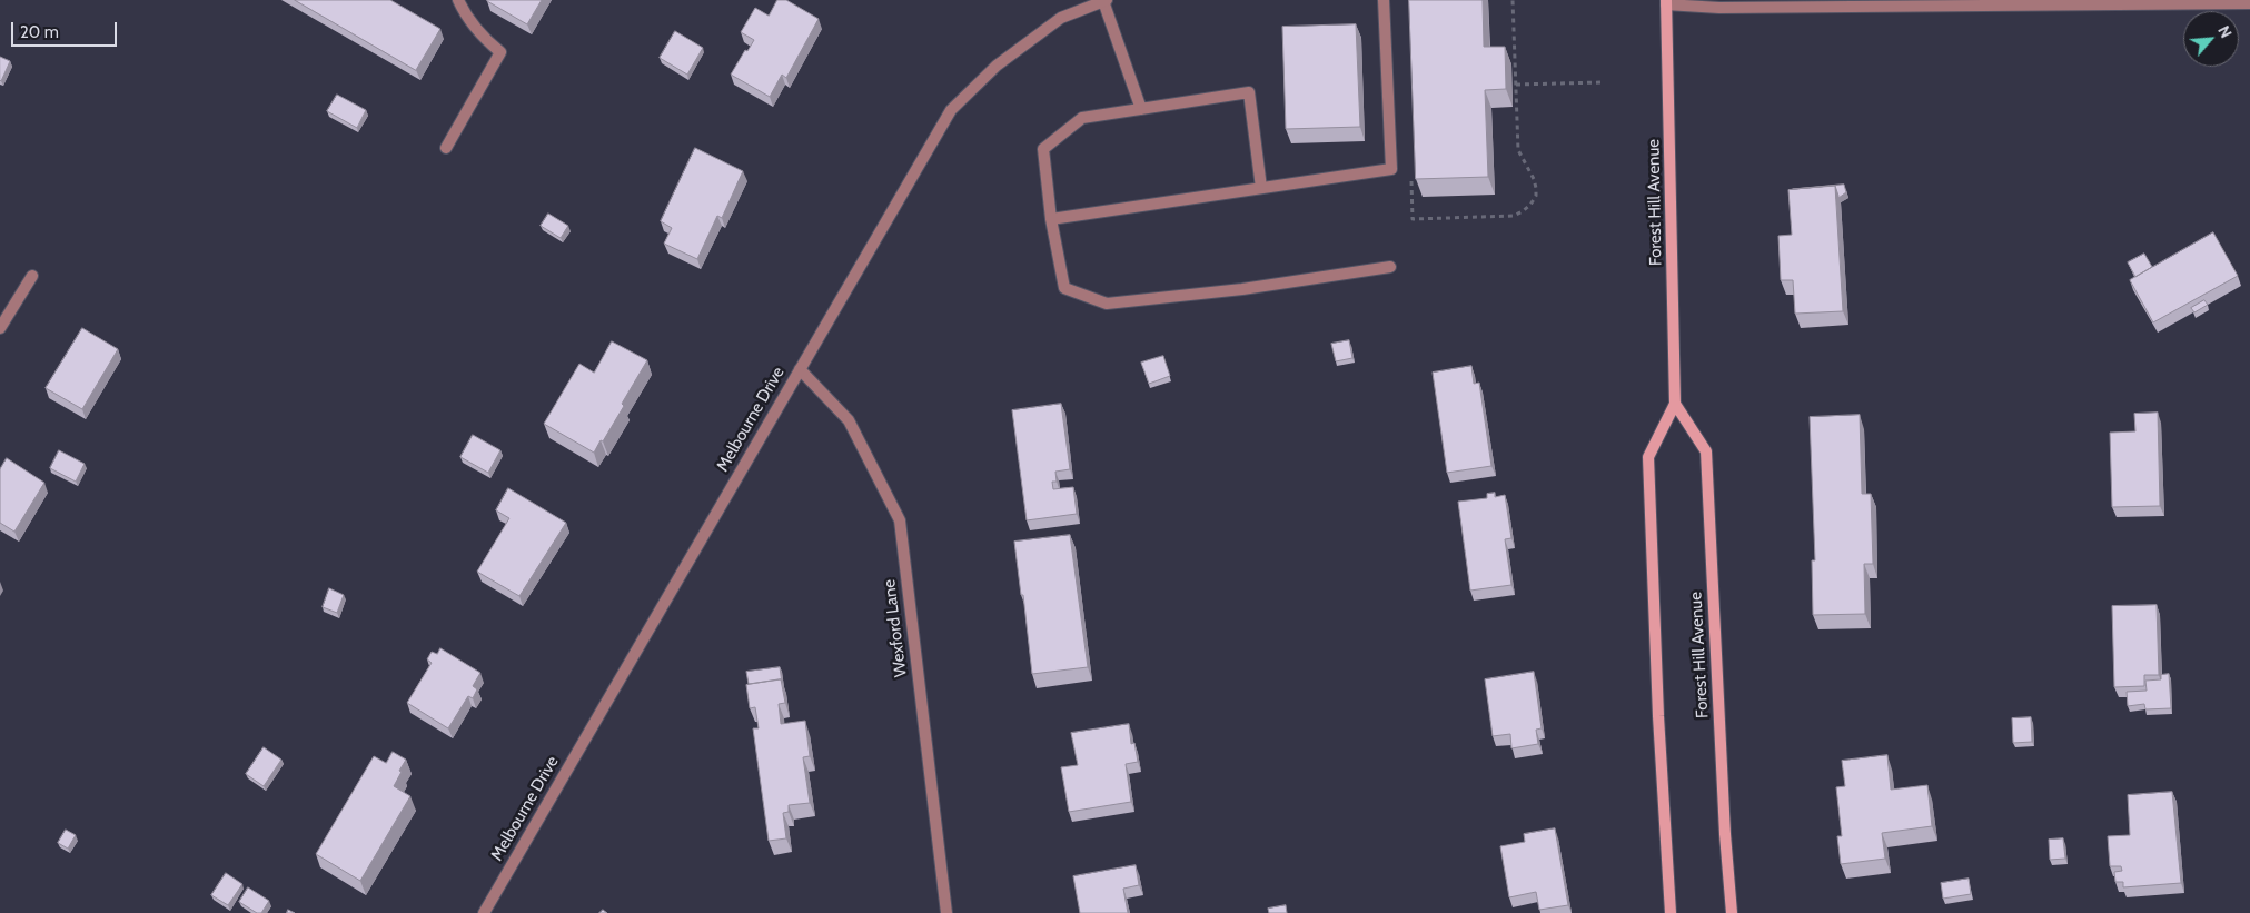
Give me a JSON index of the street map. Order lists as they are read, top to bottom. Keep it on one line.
{"streets":{"main road":["Forest Hill Avenue"],"street":["Melbourne Drive","Wexford Lane"]},"crossings":[["Melbourne Drive","Wexford Lane"]],"scale_bar":"20 m","north":"top right"}
